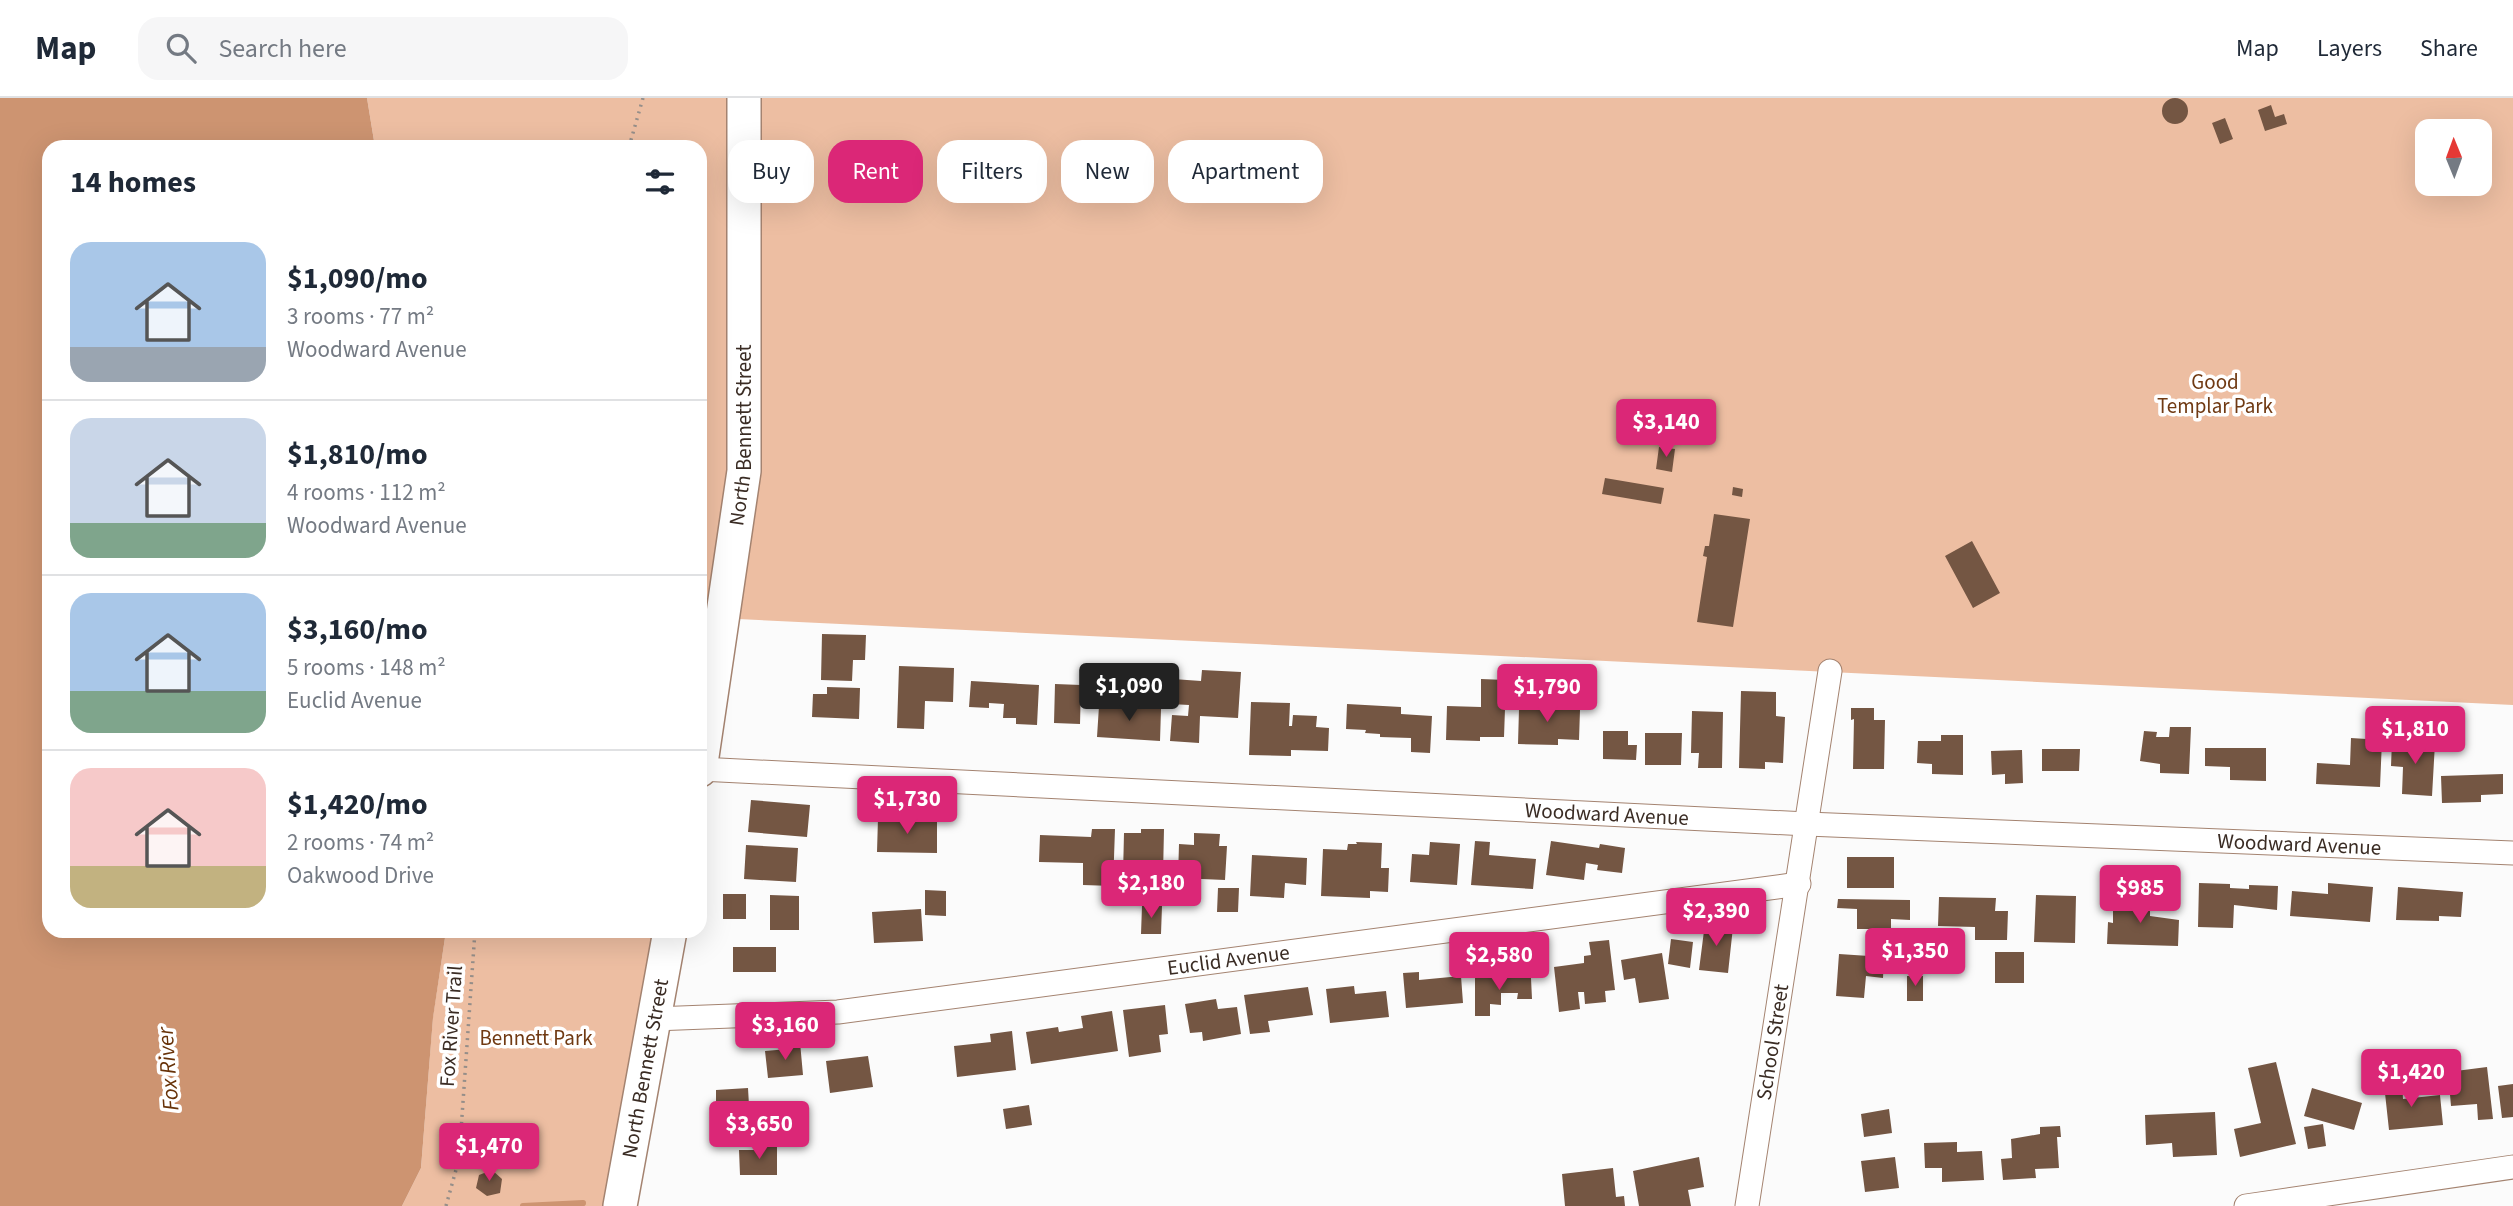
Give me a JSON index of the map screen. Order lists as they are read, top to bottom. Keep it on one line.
{"streets":{"main road":["North Bennett Street"],"street":["Woodward Avenue","Euclid Avenue","School Street"],"path":["Fox River Trail"]},"crossings":[["North Bennett Street","Euclid Avenue"],["Woodward Avenue","School Street"],["Euclid Avenue","School Street"]],"water":["Fox River"],"parks":["Good Templar Park","Bennett Park"],"north":"top","page":{"header":"Map","search":"Search here","nav":["Map","Layers","Share"],"chip":["Buy","Rent","Filters","New","Apartment"],"heading":"14 homes","list":[{"name":"$1,090/mo","note":"3 rooms · 77 m² · Woodward Avenue"},{"name":"$1,810/mo","note":"4 rooms · 112 m² · Woodward Avenue"},{"name":"$3,160/mo","note":"5 rooms · 148 m² · Euclid Avenue"},{"name":"$1,420/mo","note":"2 rooms · 74 m² · Oakwood Drive"}],"price":["$3,140","$1,090","$1,790","$1,810","$1,730","$2,180","$985","$2,390","$1,350","$2,580","$3,160","$1,420","$3,650","$1,470"]}}
